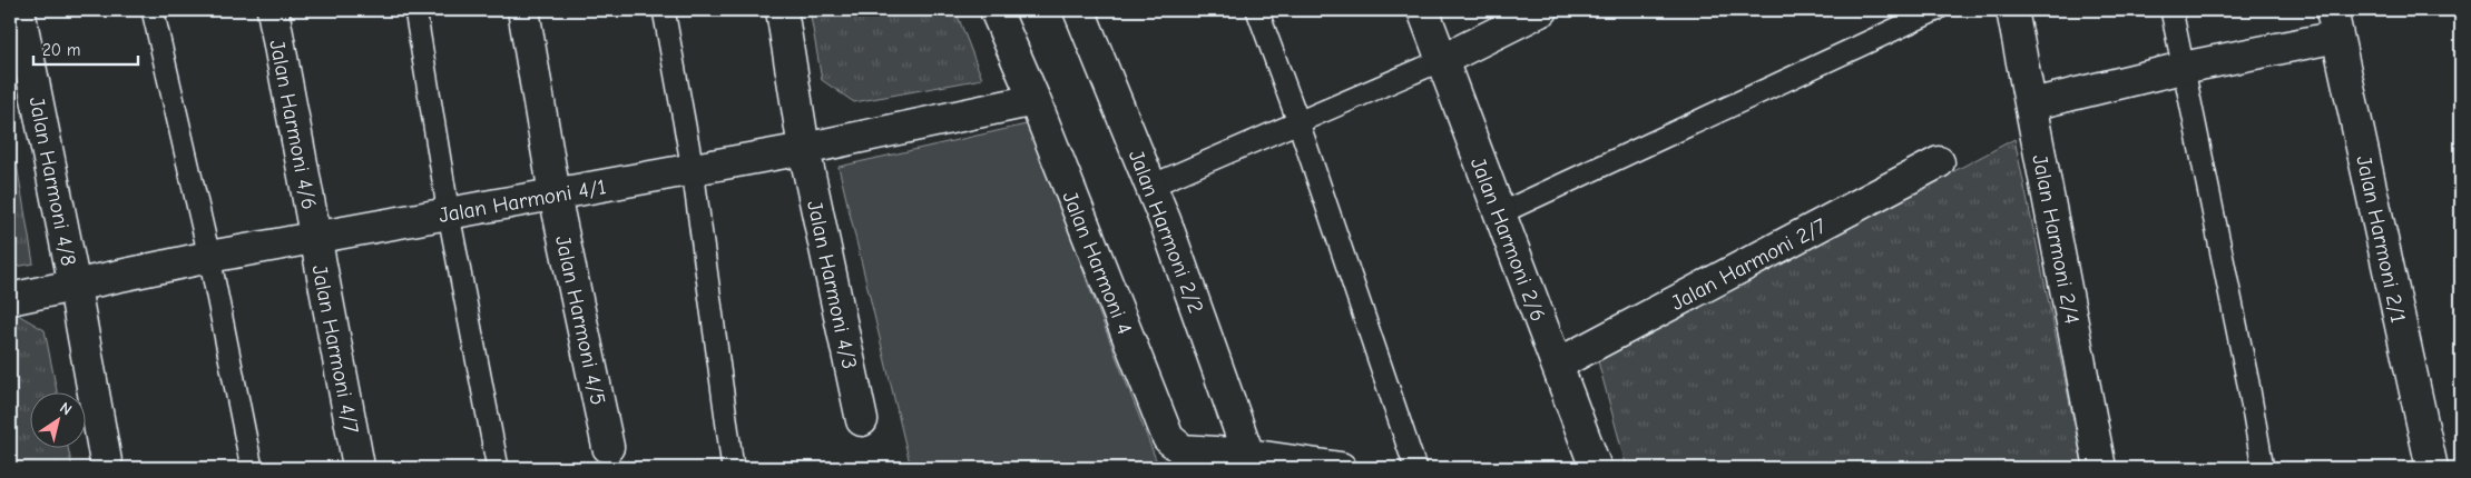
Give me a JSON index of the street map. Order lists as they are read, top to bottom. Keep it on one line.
{"streets":{"street":["Jalan Harmoni 4/6","Jalan Harmoni 4/8","Jalan Harmoni 4/1","Jalan Harmoni 2/2","Jalan Harmoni 2/6","Jalan Harmoni 2/4","Jalan Harmoni 2/1","Jalan Harmoni 4","Jalan Harmoni 2/7","Jalan Harmoni 4/3","Jalan Harmoni 4/5","Jalan Harmoni 4/7"]},"crossings":[["Jalan Harmoni 4/6","Jalan Harmoni 4/1"],["Jalan Harmoni 4/6","Jalan Harmoni 4/7"],["Jalan Harmoni 4/8","Jalan Harmoni 4/1"],["Jalan Harmoni 4/1","Jalan Harmoni 4"],["Jalan Harmoni 4/1","Jalan Harmoni 4/3"],["Jalan Harmoni 4/1","Jalan Harmoni 4/5"],["Jalan Harmoni 4/1","Jalan Harmoni 4/7"],["Jalan Harmoni 2/2","Jalan Harmoni 4"],["Jalan Harmoni 2/6","Jalan Harmoni 2/7"]],"scale_bar":"20 m","north":"top right"}
